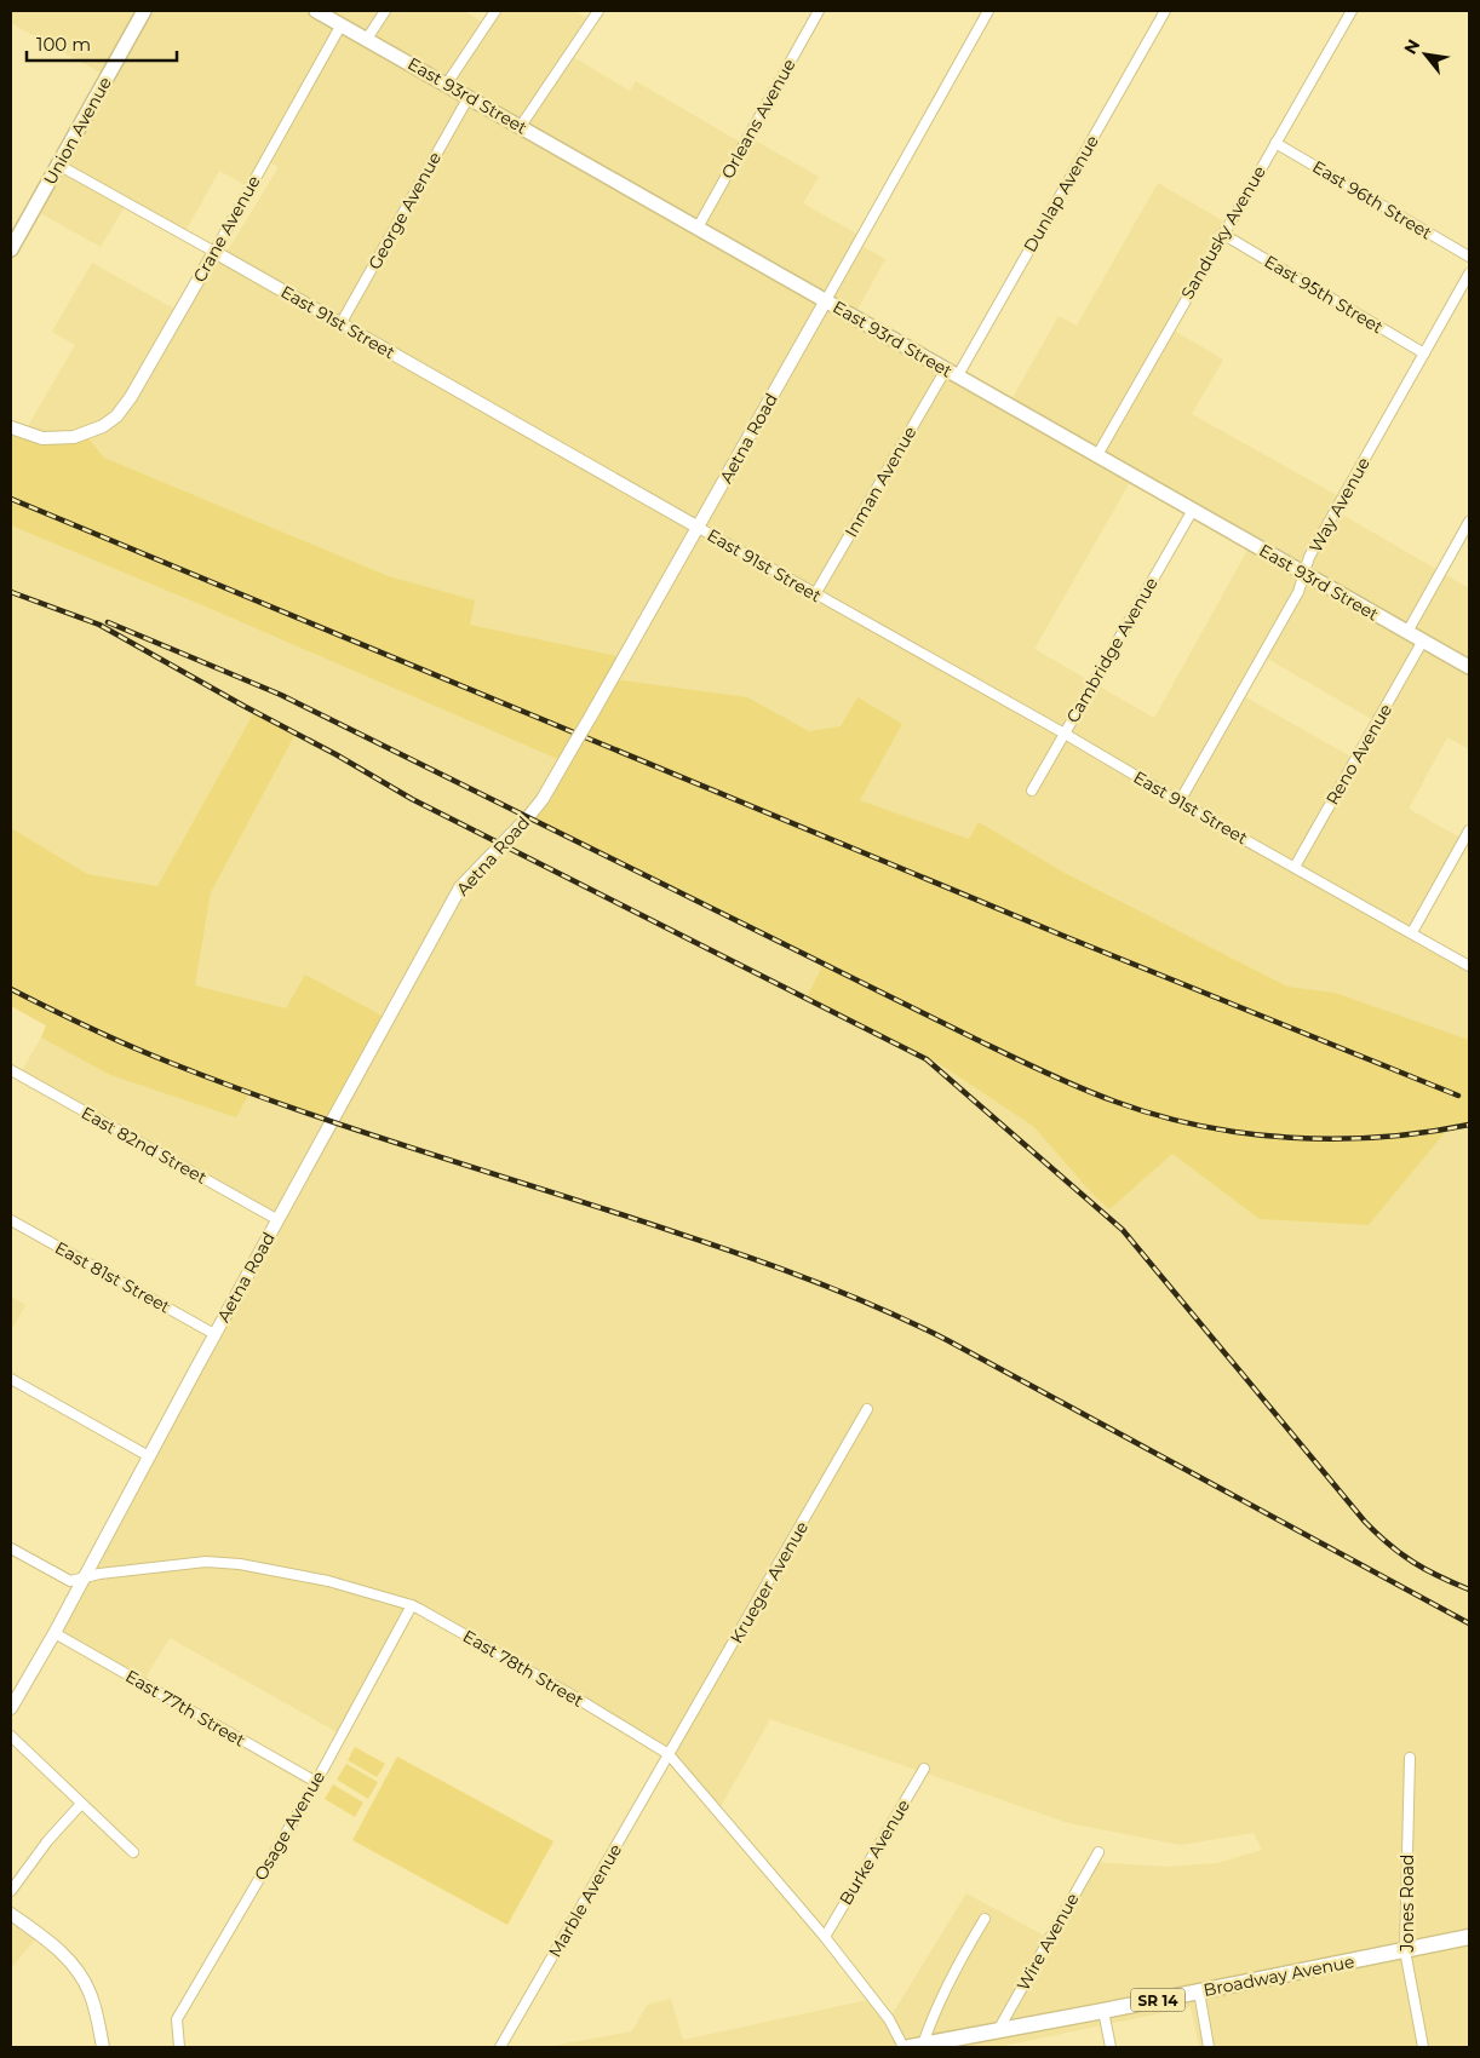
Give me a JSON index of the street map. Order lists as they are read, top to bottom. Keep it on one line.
{"streets":{"main road":["East 93rd Street","Union Avenue","Broadway Avenue","SR 14"],"street":["Orleans Avenue","Dunlap Avenue","East 96th Street","George Avenue","Crane Avenue","Sandusky Avenue","East 95th Street","East 91st Street","Aetna Road","Inman Avenue","Way Avenue","Cambridge Avenue","Reno Avenue","East 82nd Street","East 81st Street","Krueger Avenue","East 78th Street","East 77th Street","Osage Avenue","Burke Avenue","Marble Avenue","Jones Road","Wire Avenue"]},"crossings":[["East 93rd Street","Orleans Avenue"],["East 93rd Street","Dunlap Avenue"],["East 93rd Street","George Avenue"],["East 93rd Street","Crane Avenue"],["East 93rd Street","Sandusky Avenue"],["East 93rd Street","Aetna Road"],["East 93rd Street","Inman Avenue"],["East 93rd Street","Way Avenue"],["East 93rd Street","Cambridge Avenue"],["East 93rd Street","Reno Avenue"],["Union Avenue","East 91st Street"],["Dunlap Avenue","Inman Avenue"],["East 96th Street","Sandusky Avenue"],["George Avenue","East 91st Street"],["Crane Avenue","East 91st Street"],["Sandusky Avenue","East 95th Street"],["East 95th Street","Way Avenue"],["East 91st Street","Aetna Road"],["East 91st Street","Inman Avenue"],["East 91st Street","Way Avenue"],["East 91st Street","Cambridge Avenue"],["East 91st Street","Reno Avenue"],["Aetna Road","East 82nd Street"],["Aetna Road","East 81st Street"],["Aetna Road","East 78th Street"],["Aetna Road","East 77th Street"],["Krueger Avenue","East 78th Street"],["Krueger Avenue","Marble Avenue"],["East 78th Street","Osage Avenue"],["East 78th Street","Burke Avenue"],["East 78th Street","Marble Avenue"],["East 77th Street","Osage Avenue"],["Jones Road","Broadway Avenue"],["Wire Avenue","Broadway Avenue"]],"scale_bar":"100 m","north":"top left"}
